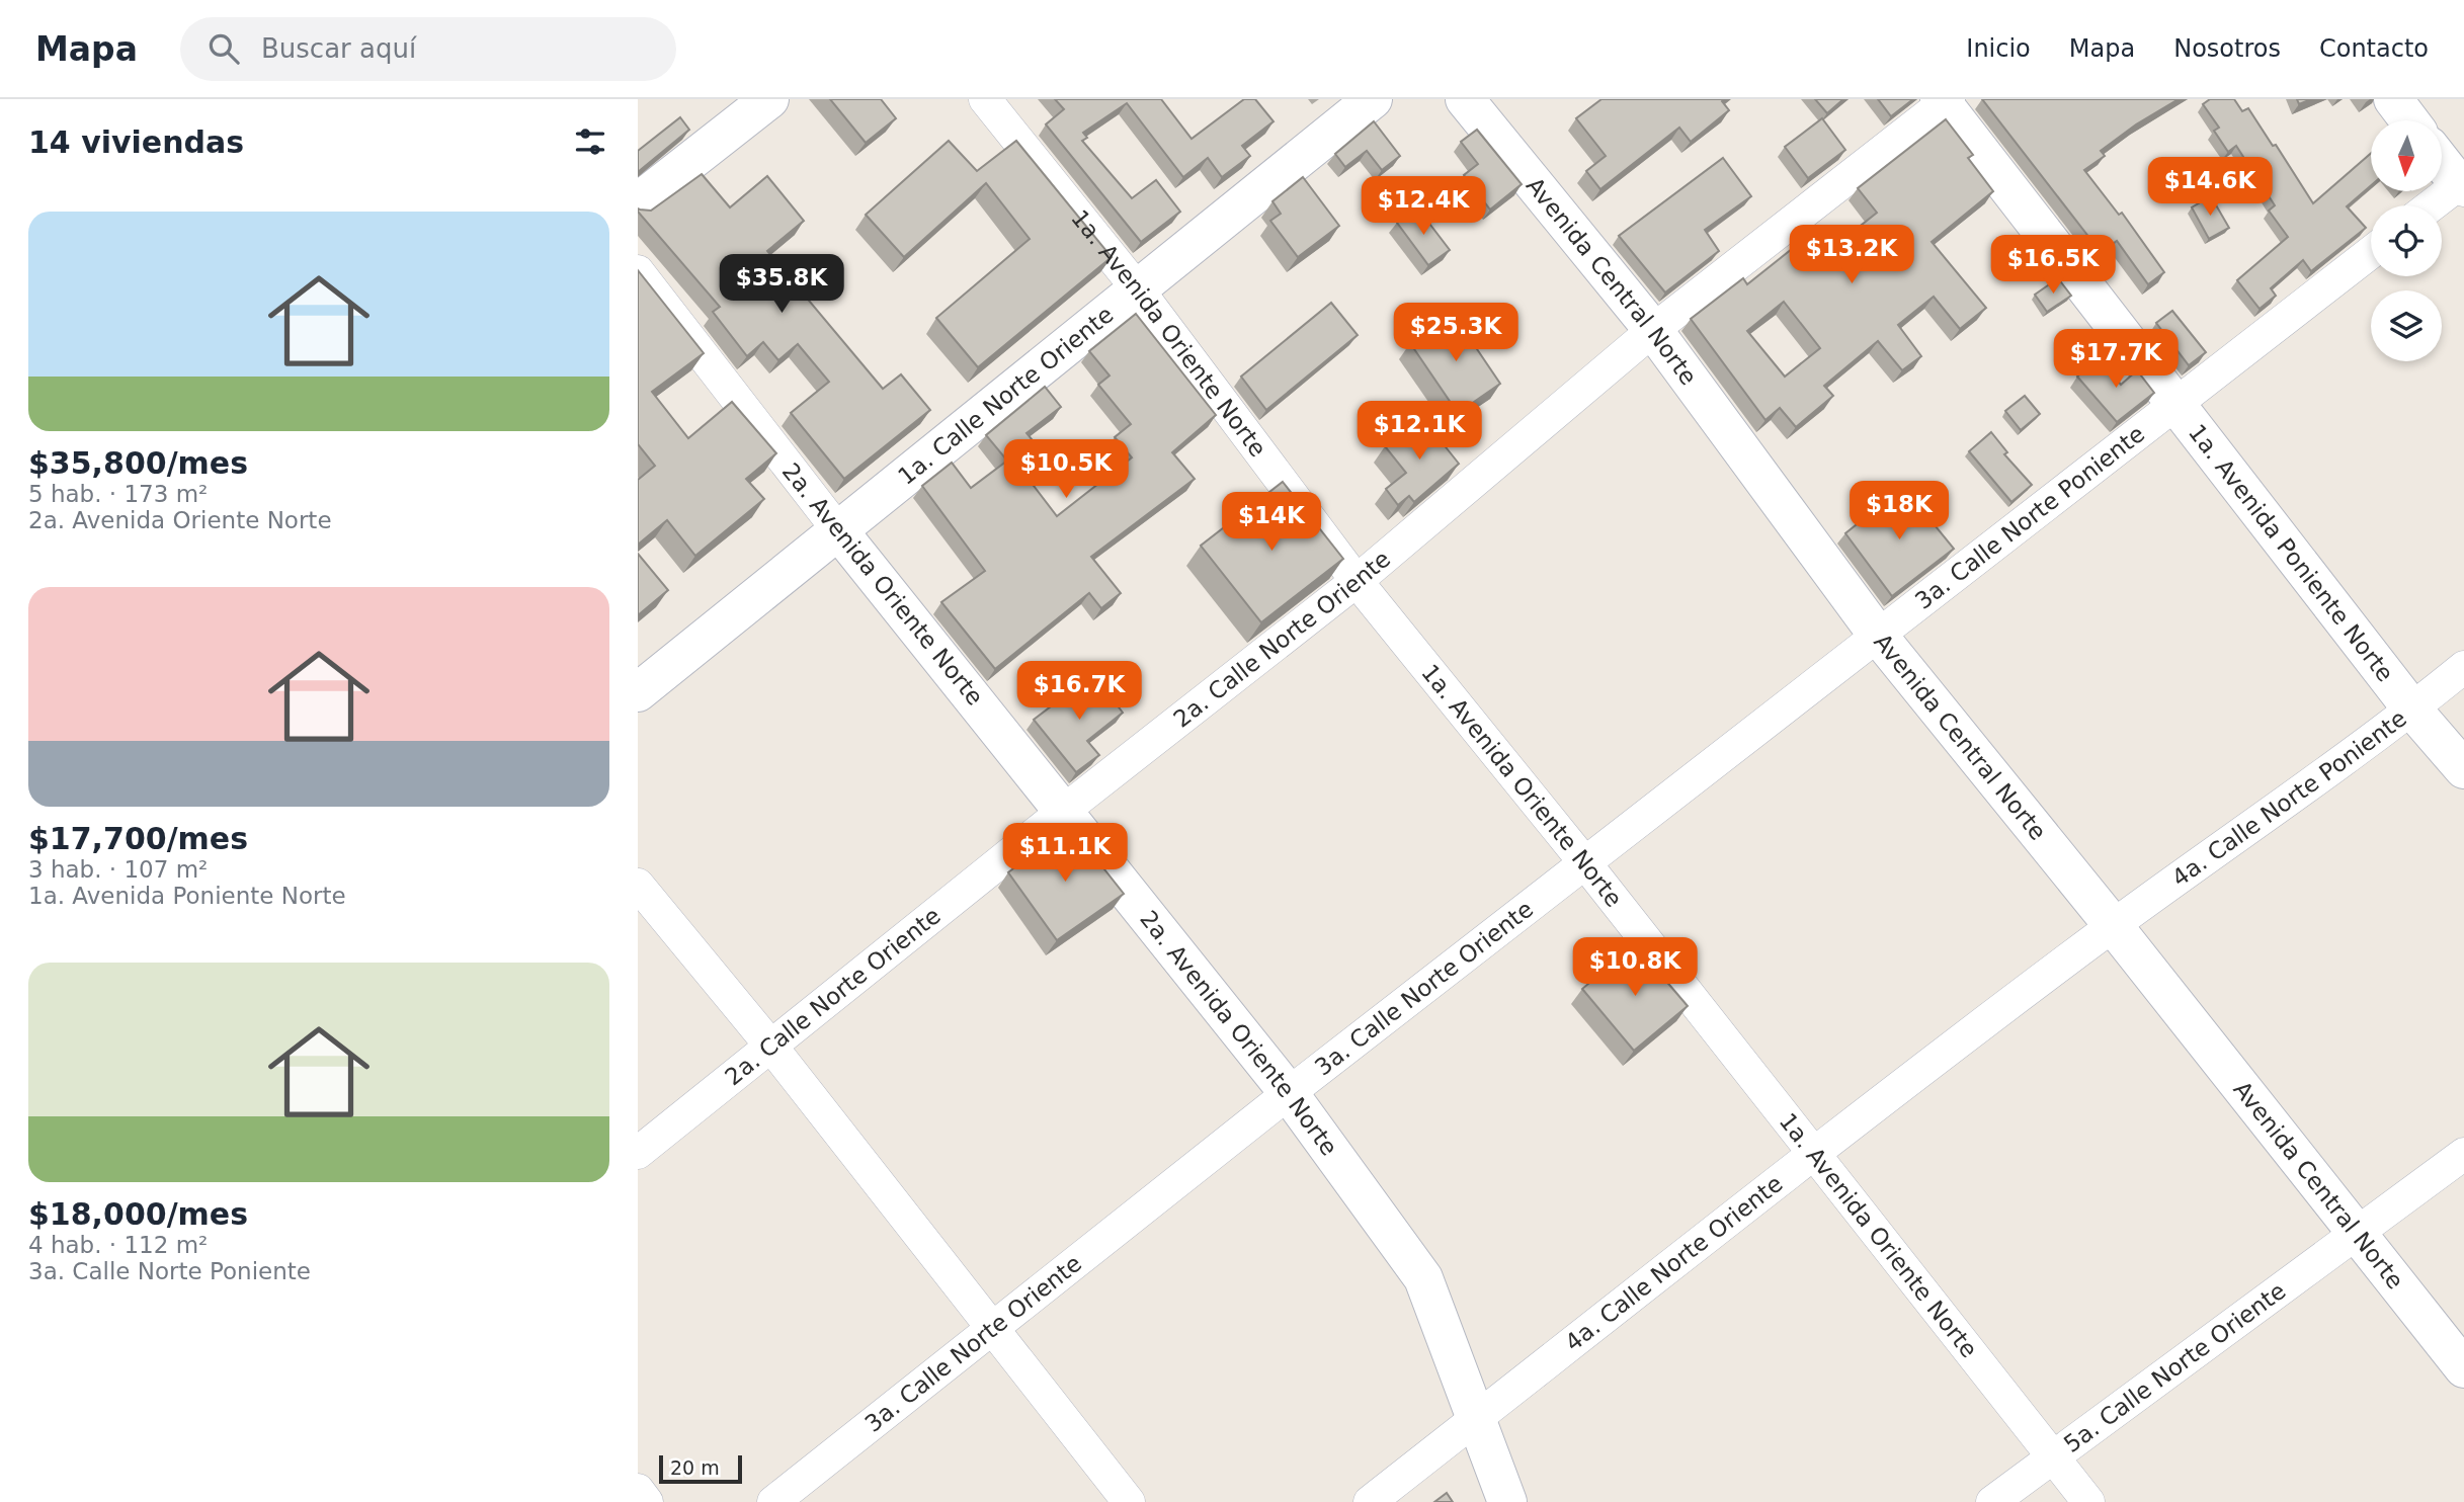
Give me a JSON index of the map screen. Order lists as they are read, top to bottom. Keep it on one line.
{"streets":{"street":["Avenida Central Norte","1a. Avenida Oriente Norte","1a. Calle Norte Oriente","3a. Calle Norte Poniente","1a. Avenida Poniente Norte","2a. Avenida Oriente Norte","2a. Calle Norte Oriente","4a. Calle Norte Poniente","3a. Calle Norte Oriente","4a. Calle Norte Oriente","5a. Calle Norte Oriente"]},"crossings":[["Avenida Central Norte","3a. Calle Norte Poniente"],["Avenida Central Norte","2a. Calle Norte Oriente"],["Avenida Central Norte","4a. Calle Norte Poniente"],["Avenida Central Norte","3a. Calle Norte Oriente"],["Avenida Central Norte","4a. Calle Norte Oriente"],["Avenida Central Norte","5a. Calle Norte Oriente"],["1a. Avenida Oriente Norte","1a. Calle Norte Oriente"],["1a. Avenida Oriente Norte","2a. Calle Norte Oriente"],["1a. Avenida Oriente Norte","3a. Calle Norte Oriente"],["1a. Avenida Oriente Norte","4a. Calle Norte Oriente"],["1a. Avenida Oriente Norte","5a. Calle Norte Oriente"],["1a. Calle Norte Oriente","2a. Avenida Oriente Norte"],["3a. Calle Norte Poniente","1a. Avenida Poniente Norte"],["3a. Calle Norte Poniente","3a. Calle Norte Oriente"],["1a. Avenida Poniente Norte","2a. Calle Norte Oriente"],["1a. Avenida Poniente Norte","4a. Calle Norte Poniente"],["2a. Avenida Oriente Norte","2a. Calle Norte Oriente"],["2a. Avenida Oriente Norte","3a. Calle Norte Oriente"],["2a. Avenida Oriente Norte","4a. Calle Norte Oriente"],["4a. Calle Norte Poniente","4a. Calle Norte Oriente"]],"scale_bar":"20 m","north":"bottom","page":{"header":"Mapa","search":"Buscar aquí","nav":["Inicio","Mapa","Nosotros","Contacto"],"heading":"14 viviendas","price":["$14.6K","$12.4K","$13.2K","$16.5K","$35.8K","$25.3K","$17.7K","$12.1K","$10.5K","$18K","$14K","$16.7K","$11.1K","$10.8K"],"list":[{"name":"$35,800/mes","note":"5 hab. · 173 m² · 2a. Avenida Oriente Norte"},{"name":"$17,700/mes","note":"3 hab. · 107 m² · 1a. Avenida Poniente Norte"},{"name":"$18,000/mes","note":"4 hab. · 112 m² · 3a. Calle Norte Poniente"}],"scale":"20 m"}}
